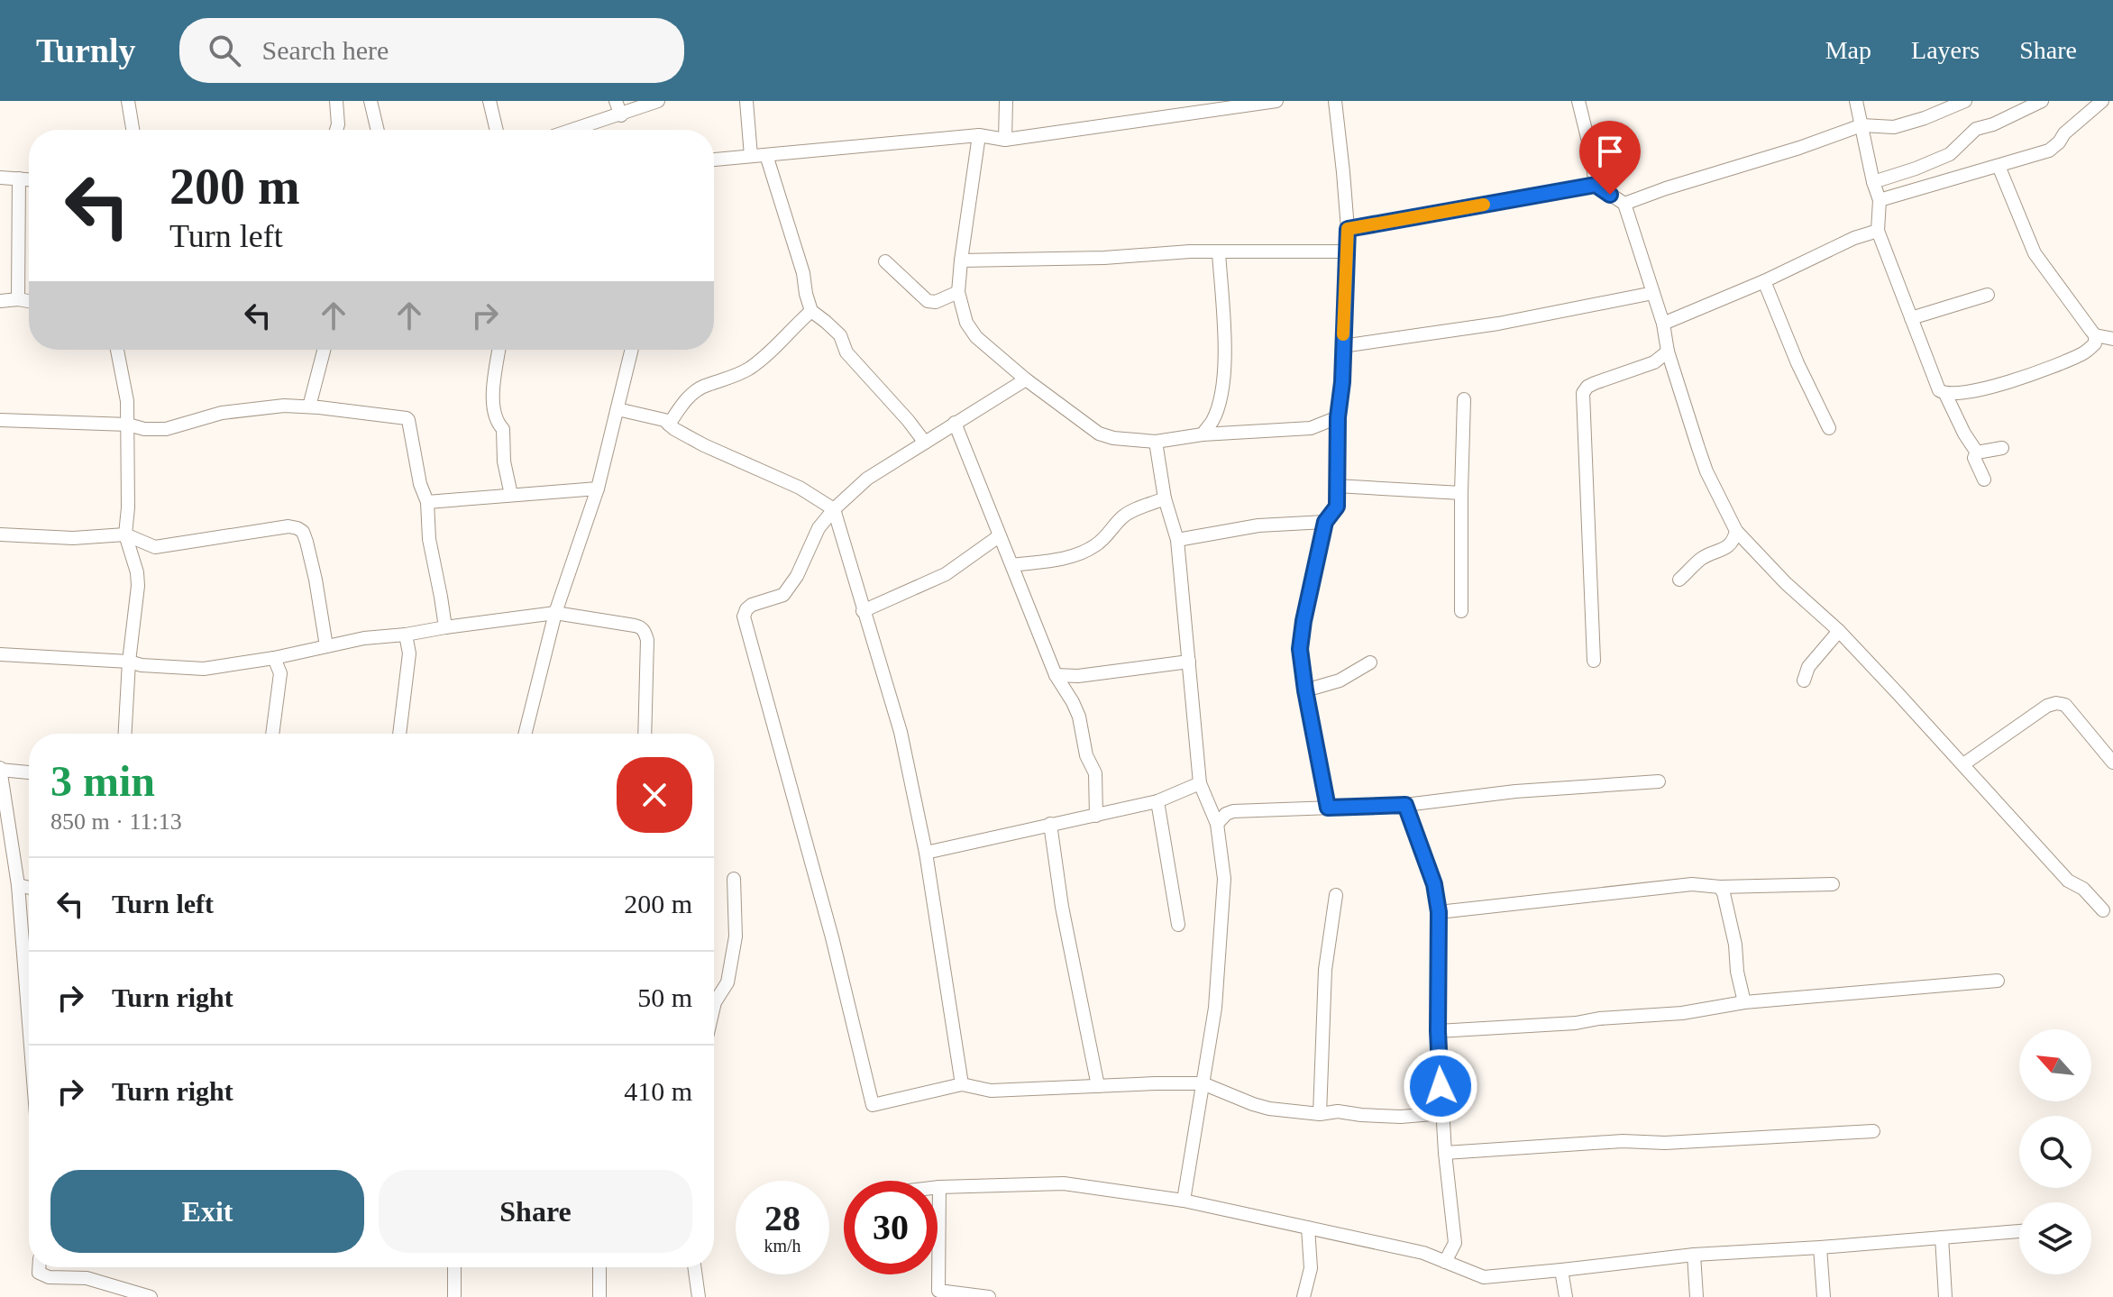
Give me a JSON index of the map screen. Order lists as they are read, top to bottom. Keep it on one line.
{"north":"top left","page":{"header":"Turnly","search":"Search here","nav":["Map","Layers","Share"],"turn":["200 m","Turn left"],"heading":["3 min","850 m · 11:13"],"list":[{"name":"Turn left","value":"200 m"},{"name":"Turn right","value":"50 m"},{"name":"Turn right","value":"410 m"}],"buttons":["Exit","Share"],"speed":"28 km/h","limit":"30"}}
